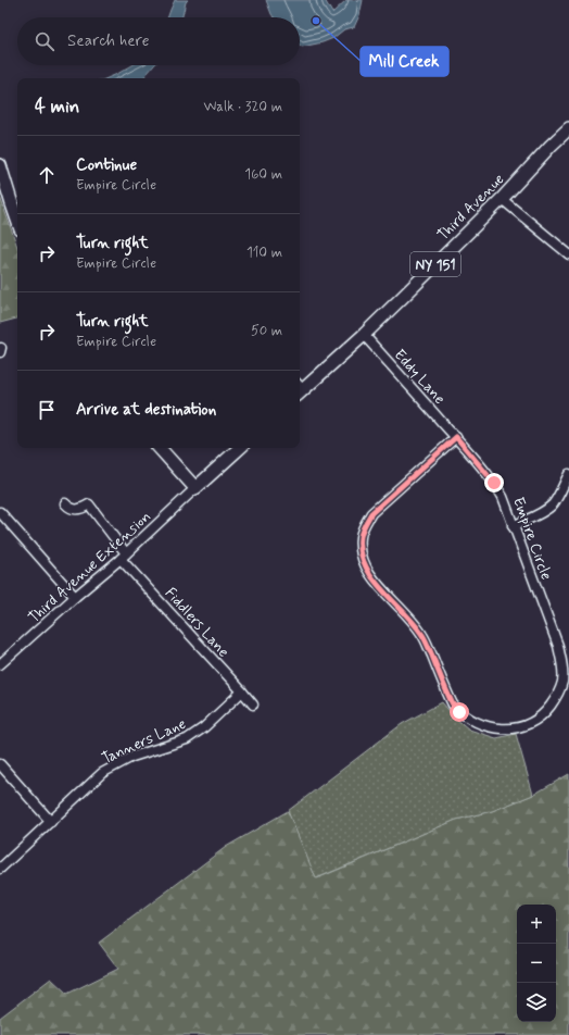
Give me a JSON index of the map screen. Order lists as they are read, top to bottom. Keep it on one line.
{"streets":{"main road":["Third Avenue","NY 151"],"street":["Eddy Lane","Empire Circle","Third Avenue Extension","Fiddlers Lane","Tanners Lane"]},"crossings":[["Third Avenue","Eddy Lane"],["Eddy Lane","Empire Circle"],["Third Avenue Extension","Fiddlers Lane"],["Fiddlers Lane","Tanners Lane"]],"places":["Mill Creek"],"page":{"search":"Search here","heading":["4 min","Walk · 320 m"],"list":[["Continue","Empire Circle","160 m"],["Turn right","Empire Circle","110 m"],["Turn right","Empire Circle","50 m"],"Arrive at destination"],"map_buttons":["+","−"]}}
